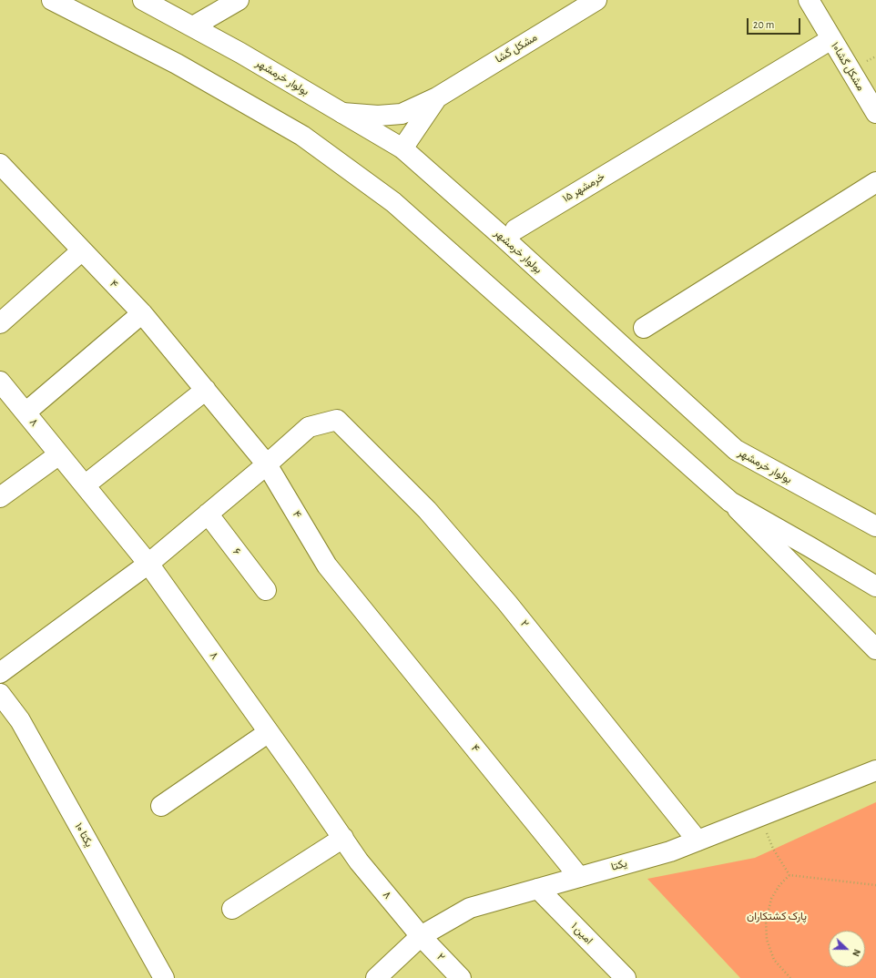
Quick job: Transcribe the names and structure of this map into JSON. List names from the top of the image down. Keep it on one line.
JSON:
{"streets":{"street":["مشکل گشا","مشکل گشا۱۰","بولوار خرمشهر","۱۵ خرمشهر","۴","۸","۶","۲","۱۰ یکتا","یکتا","امین ۱"]},"crossings":[["مشکل گشا","بولوار خرمشهر"],["مشکل گشا۱۰","۱۵ خرمشهر"],["۴","۲"],["۴","یکتا"],["۸","۲"],["۸","یکتا"],["۲","یکتا"],["یکتا","امین ۱"]],"parks":["پارک کشتکاران"],"scale_bar":"20 m","north":"right"}
